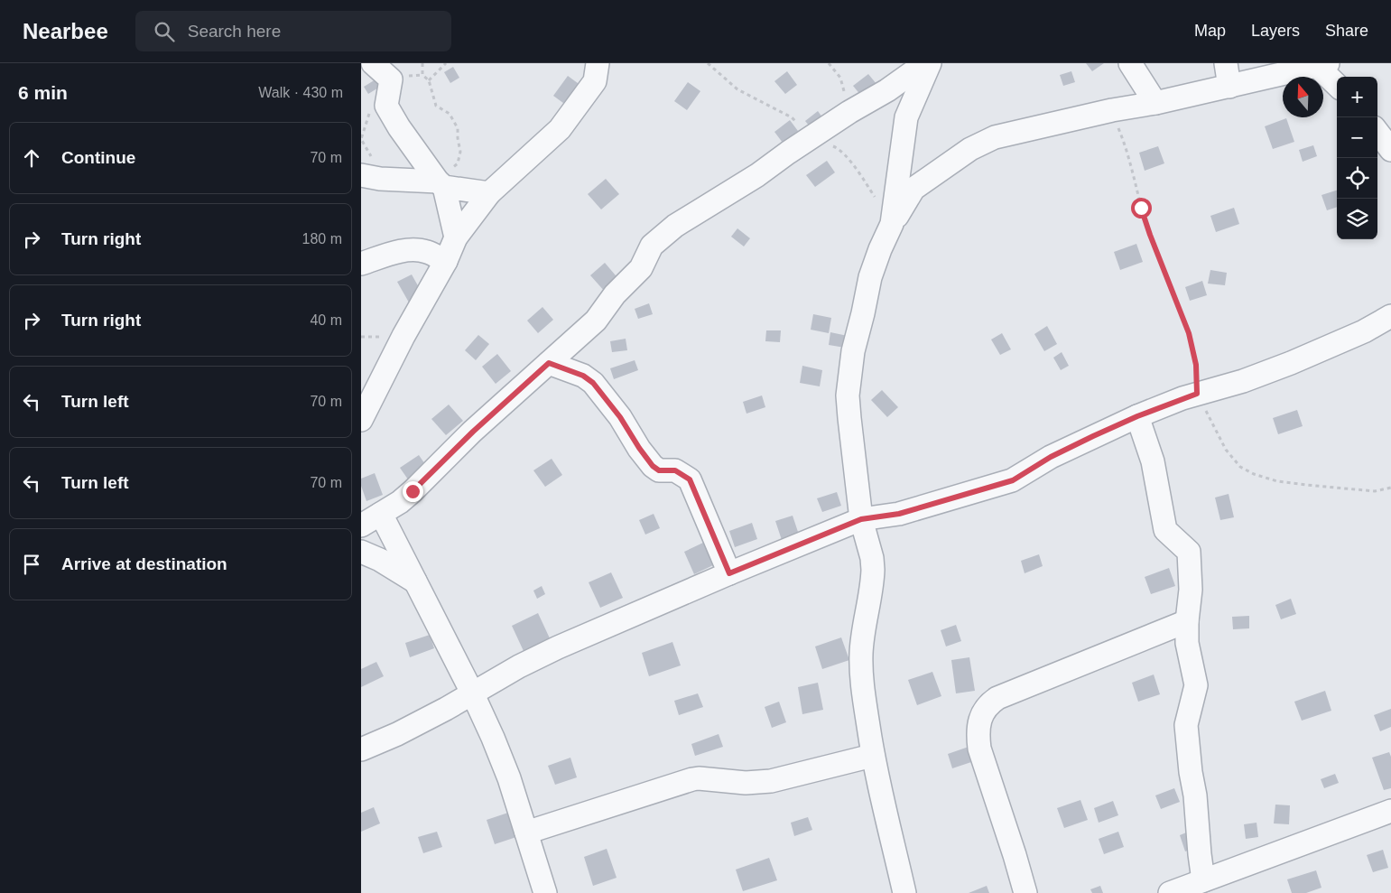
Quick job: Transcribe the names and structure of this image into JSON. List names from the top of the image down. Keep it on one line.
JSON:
{"north":"top","page":{"header":"Nearbee","search":"Search here","nav":["Map","Layers","Share"],"heading":["6 min","Walk · 430 m"],"map_buttons":["+","−"],"list":[["Continue","70 m"],["Turn right","180 m"],["Turn right","40 m"],["Turn left","70 m"],["Turn left","70 m"],"Arrive at destination"]}}
